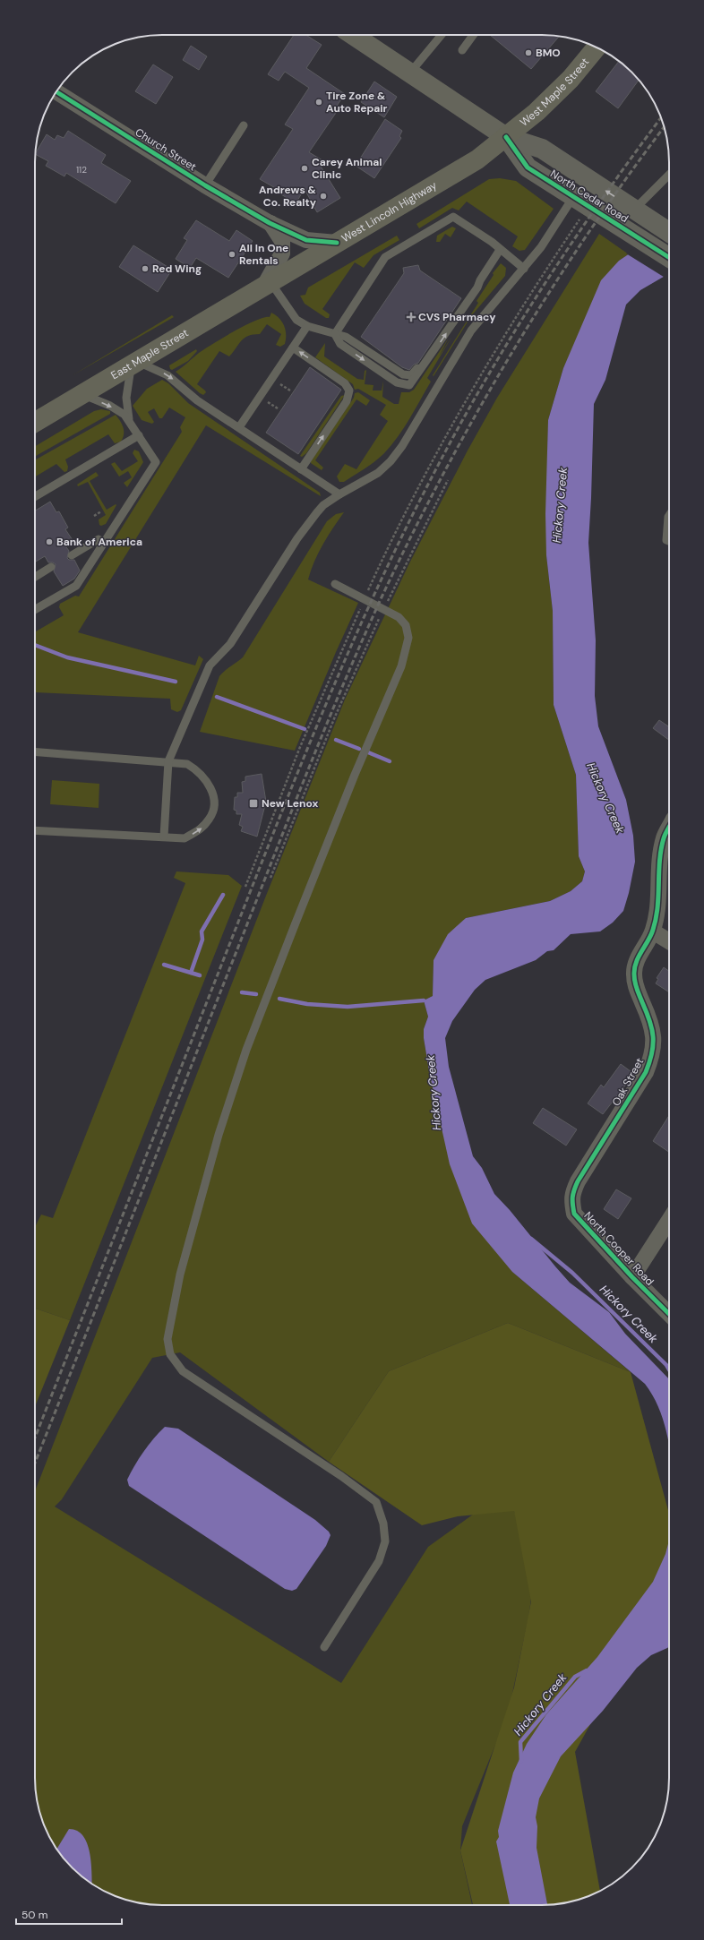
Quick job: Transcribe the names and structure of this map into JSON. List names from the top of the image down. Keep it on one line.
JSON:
{"streets":{"main road":["West Maple Street","North Cedar Road","West Lincoln Highway","East Maple Street"],"street":["Church Street","Oak Street","North Cooper Road"]},"crossings":[["West Maple Street","North Cedar Road"],["West Maple Street","West Lincoln Highway"],["Church Street","West Lincoln Highway"],["North Cedar Road","West Lincoln Highway"],["West Lincoln Highway","East Maple Street"],["Oak Street","North Cooper Road"]],"water":["Hickory Creek"],"places":{"other":["BMO","Tire Zone & Auto Repair","Carey Animal Clinic","Andrews & Co. Realty","All In One Rentals","Red Wing","Bank of America"],"health":["CVS Pharmacy"],"transit":["New Lenox"]},"house_numbers":["112"],"scale_bar":"50 m"}
